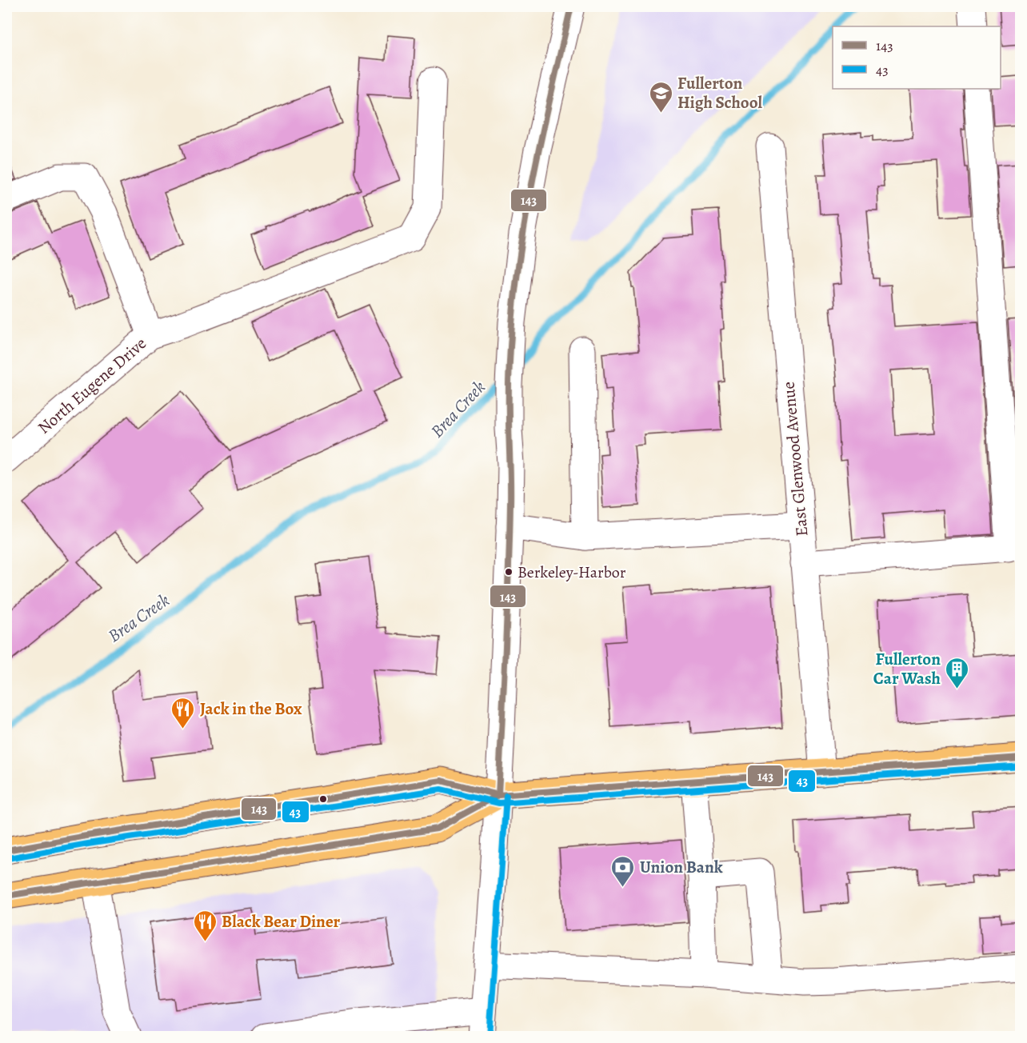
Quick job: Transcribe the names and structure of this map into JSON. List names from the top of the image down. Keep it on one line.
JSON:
{"streets":{"street":["North Eugene Drive","East Glenwood Avenue"]},"water":["Brea Creek"],"places":{"school or university":["Fullerton High School"],"other":["Berkeley-Harbor"],"building":["Fullerton Car Wash"],"restaurant":["Jack in the Box","Black Bear Diner"],"bank":["Union Bank"]},"lines":["transit line 143","transit line 43"],"legend":["143","43"]}
